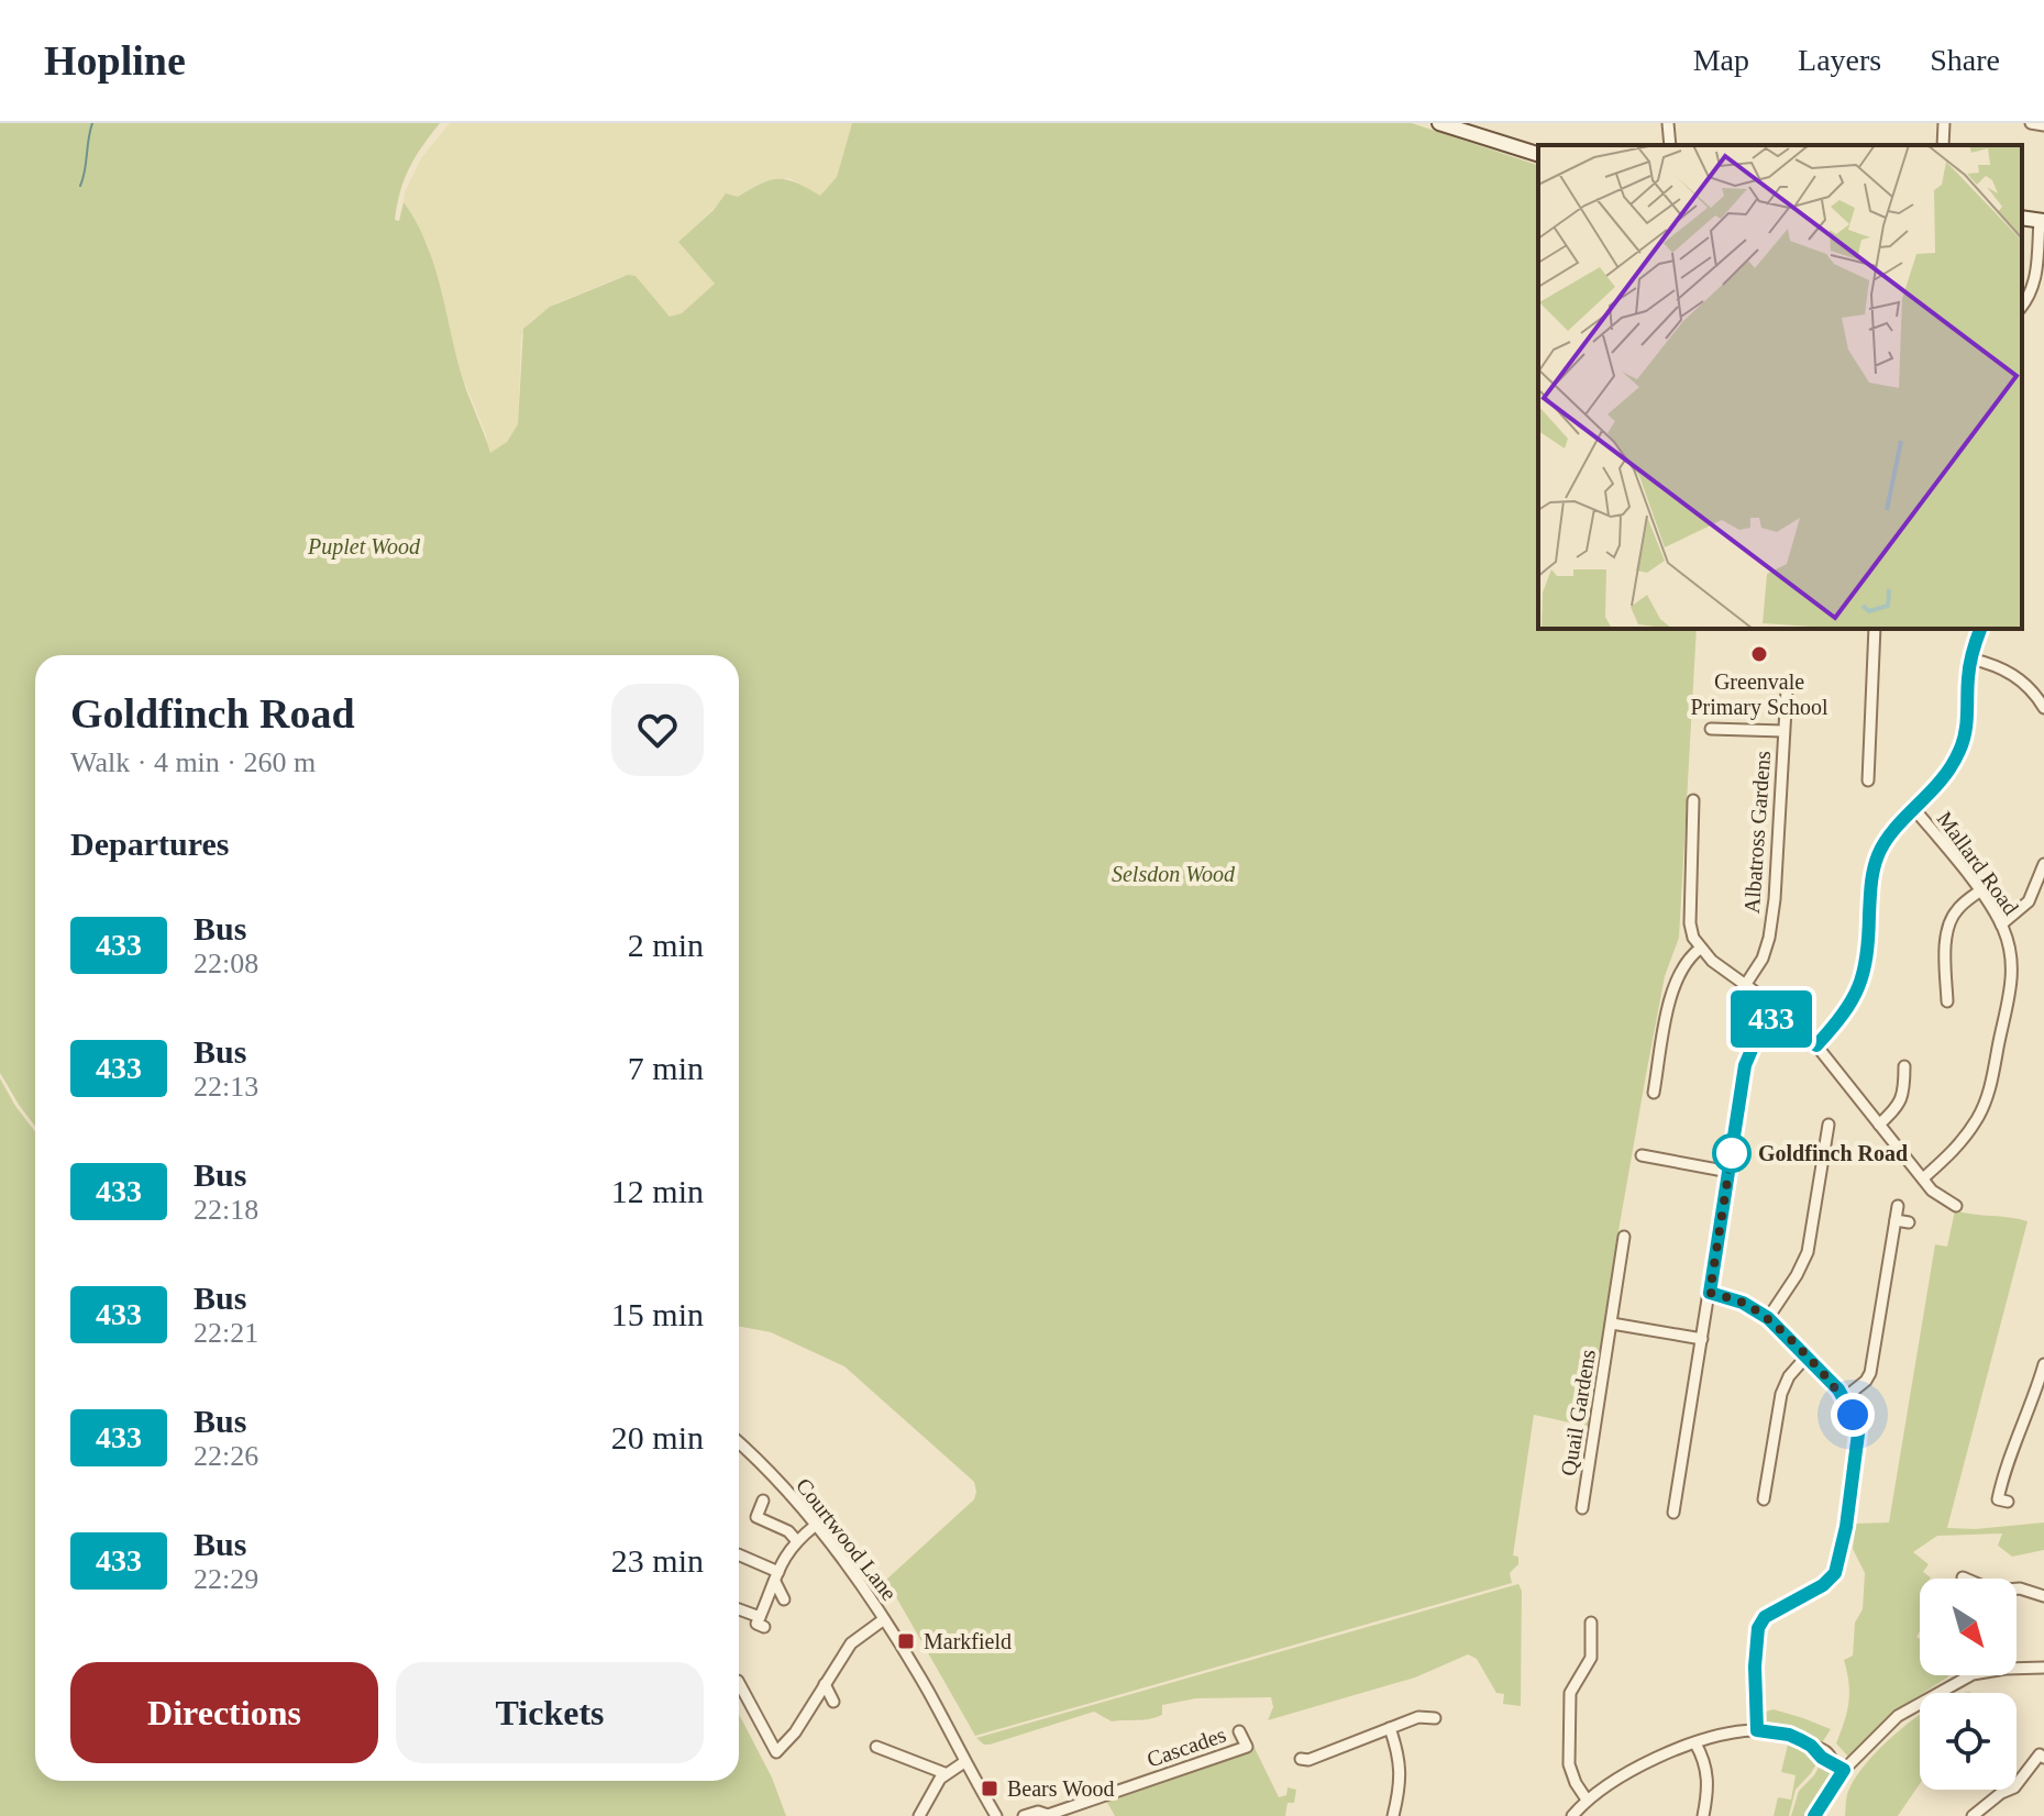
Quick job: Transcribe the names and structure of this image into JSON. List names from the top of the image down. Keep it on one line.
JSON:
{"streets":{"street":["Albatross Gardens","Mallard Road","Quail Gardens","Courtwood Lane","Cascades"]},"parks":["Puplet Wood","Selsdon Wood"],"places":{"other":["Greenvale Primary School","Goldfinch Road"],"transit":["Markfield","Bears Wood"]},"lines":["bus line 433"],"north":"bottom right","page":{"header":"Hopline","nav":["Map","Layers","Share"],"on_map":"433","heading":[["Goldfinch Road","Walk · 4 min · 260 m"],"Departures"],"list":[{"mark":"433","name":"Bus","note":"22:08","value":"2 min"},{"mark":"433","name":"Bus","note":"22:13","value":"7 min"},{"mark":"433","name":"Bus","note":"22:18","value":"12 min"},{"mark":"433","name":"Bus","note":"22:21","value":"15 min"},{"mark":"433","name":"Bus","note":"22:26","value":"20 min"},{"mark":"433","name":"Bus","note":"22:29","value":"23 min"}],"buttons":["Directions","Tickets"]}}
